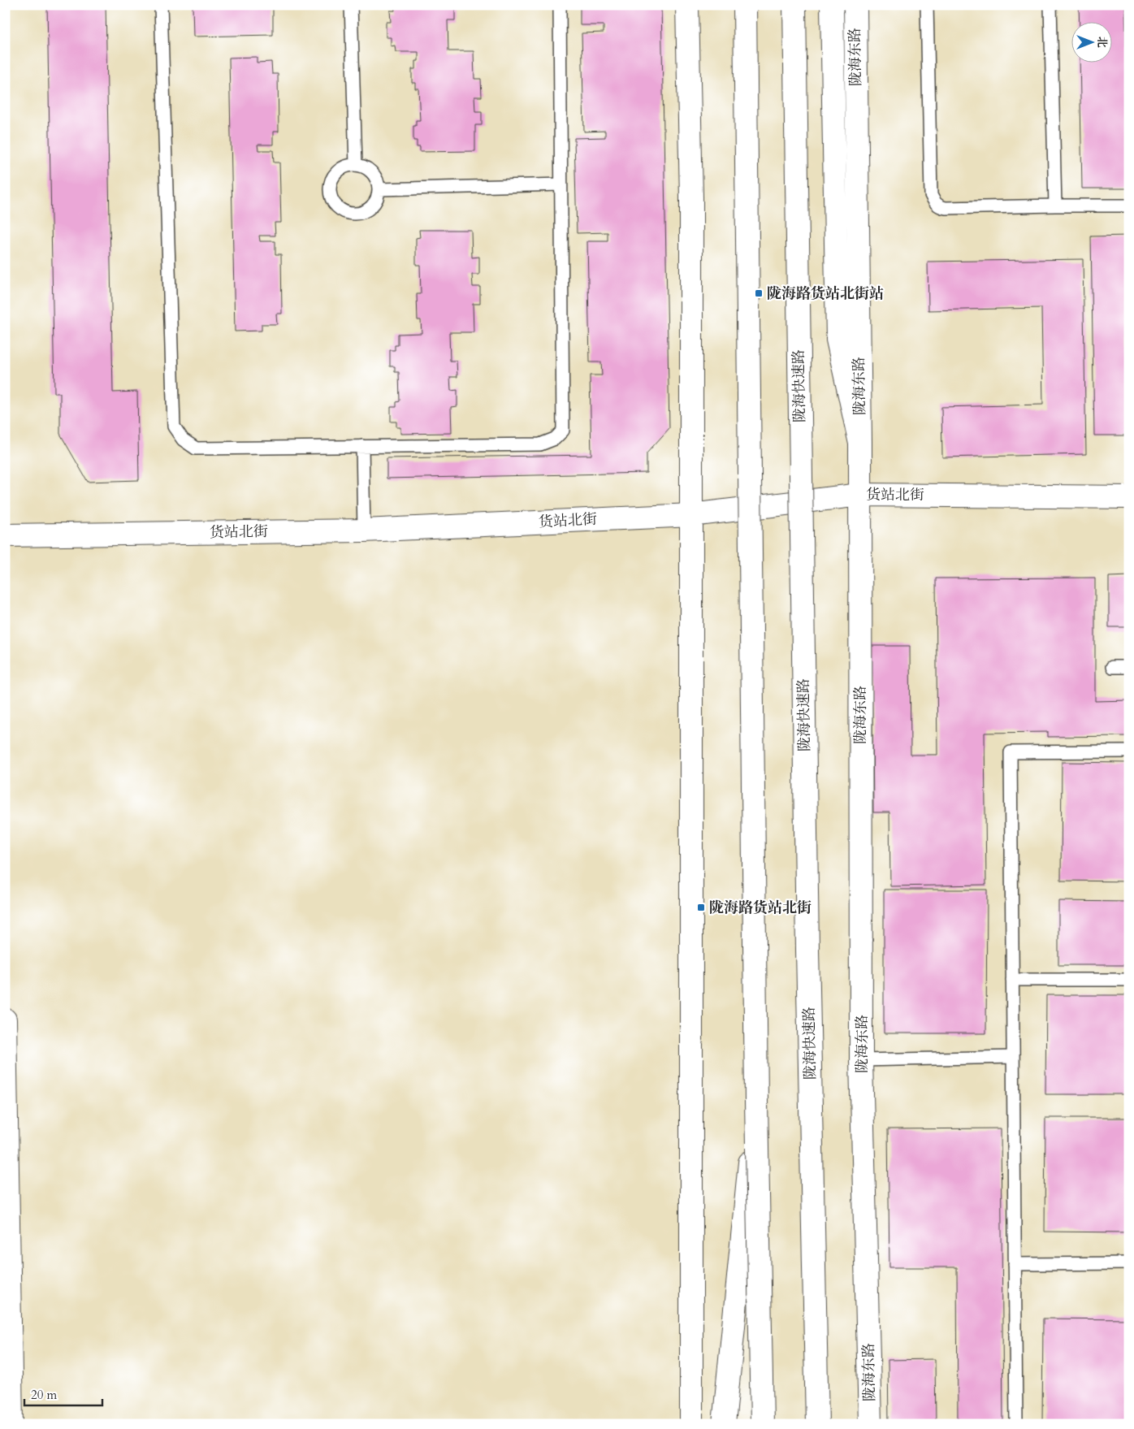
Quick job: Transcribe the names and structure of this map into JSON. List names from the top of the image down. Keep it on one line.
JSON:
{"streets":{"main road":["陇海东路","陇海快速路","货站北街"]},"crossings":[["陇海东路","货站北街"]],"places":{"transit":["陇海路货站北街站","陇海路货站北街"]},"scale_bar":"20 m","north":"right"}
